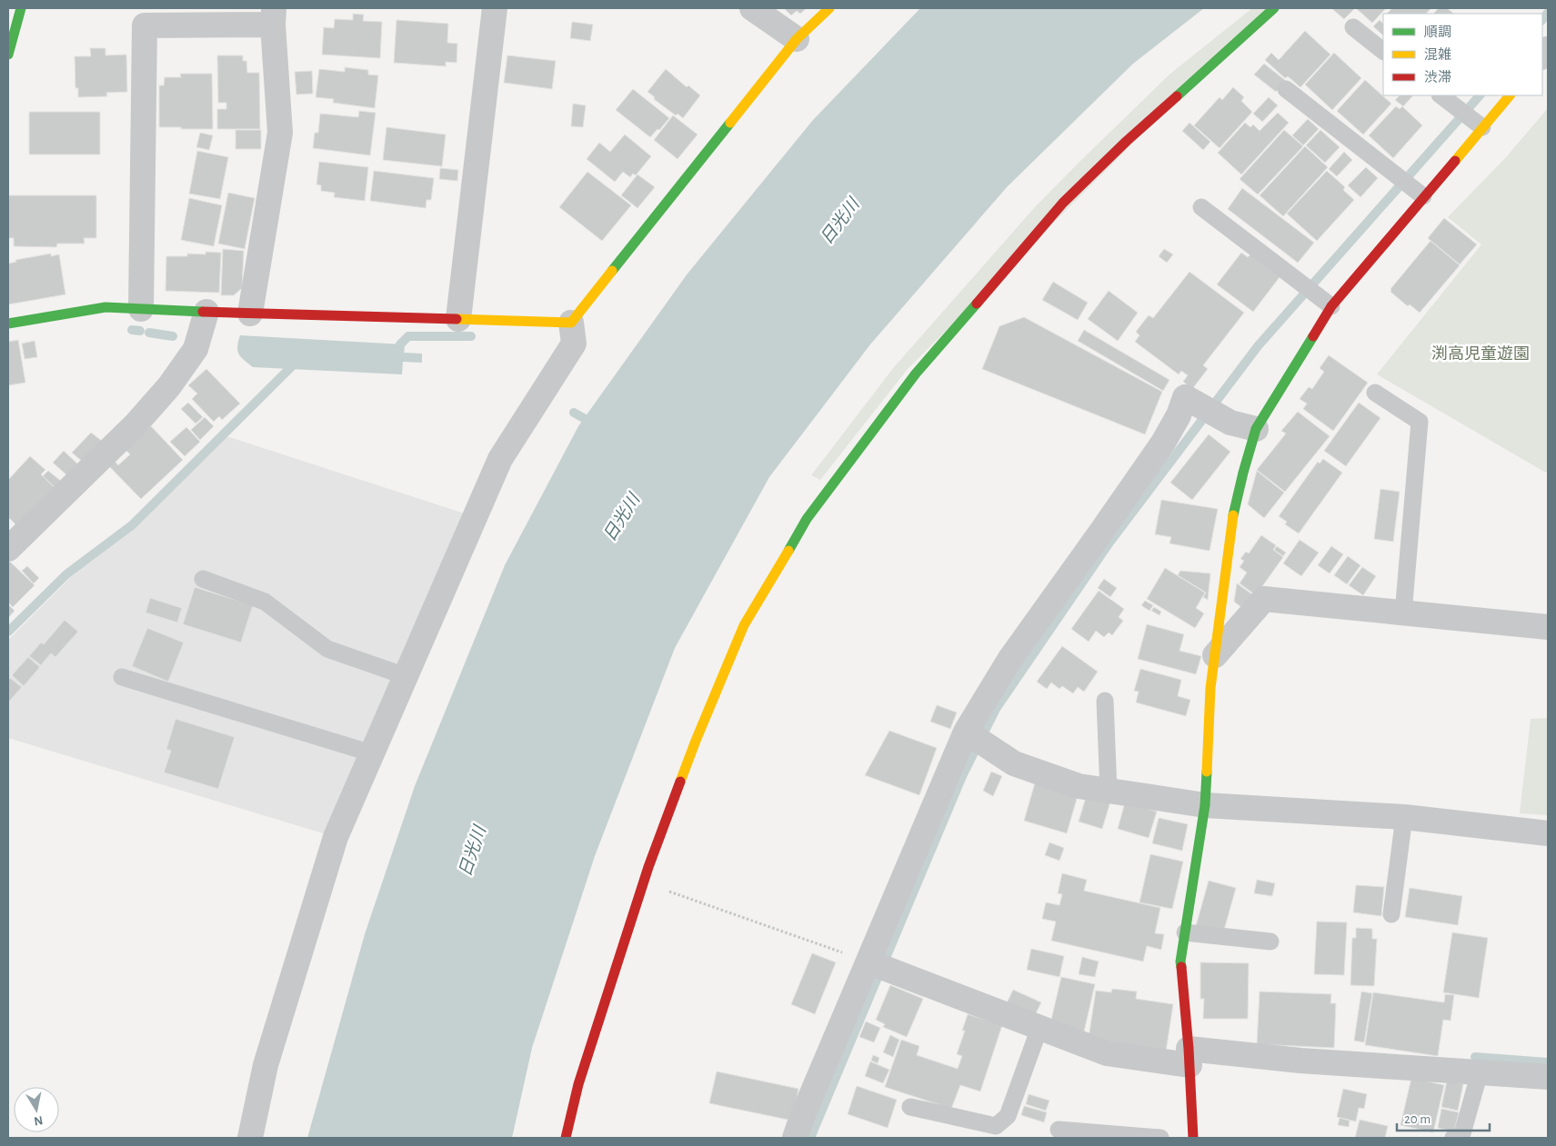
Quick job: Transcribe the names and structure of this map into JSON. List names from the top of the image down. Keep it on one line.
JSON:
{"water":["日光川"],"parks":["渕高児童遊園"],"legend":["順調","混雑","渋滞"],"scale_bar":"20 m","north":"bottom"}
